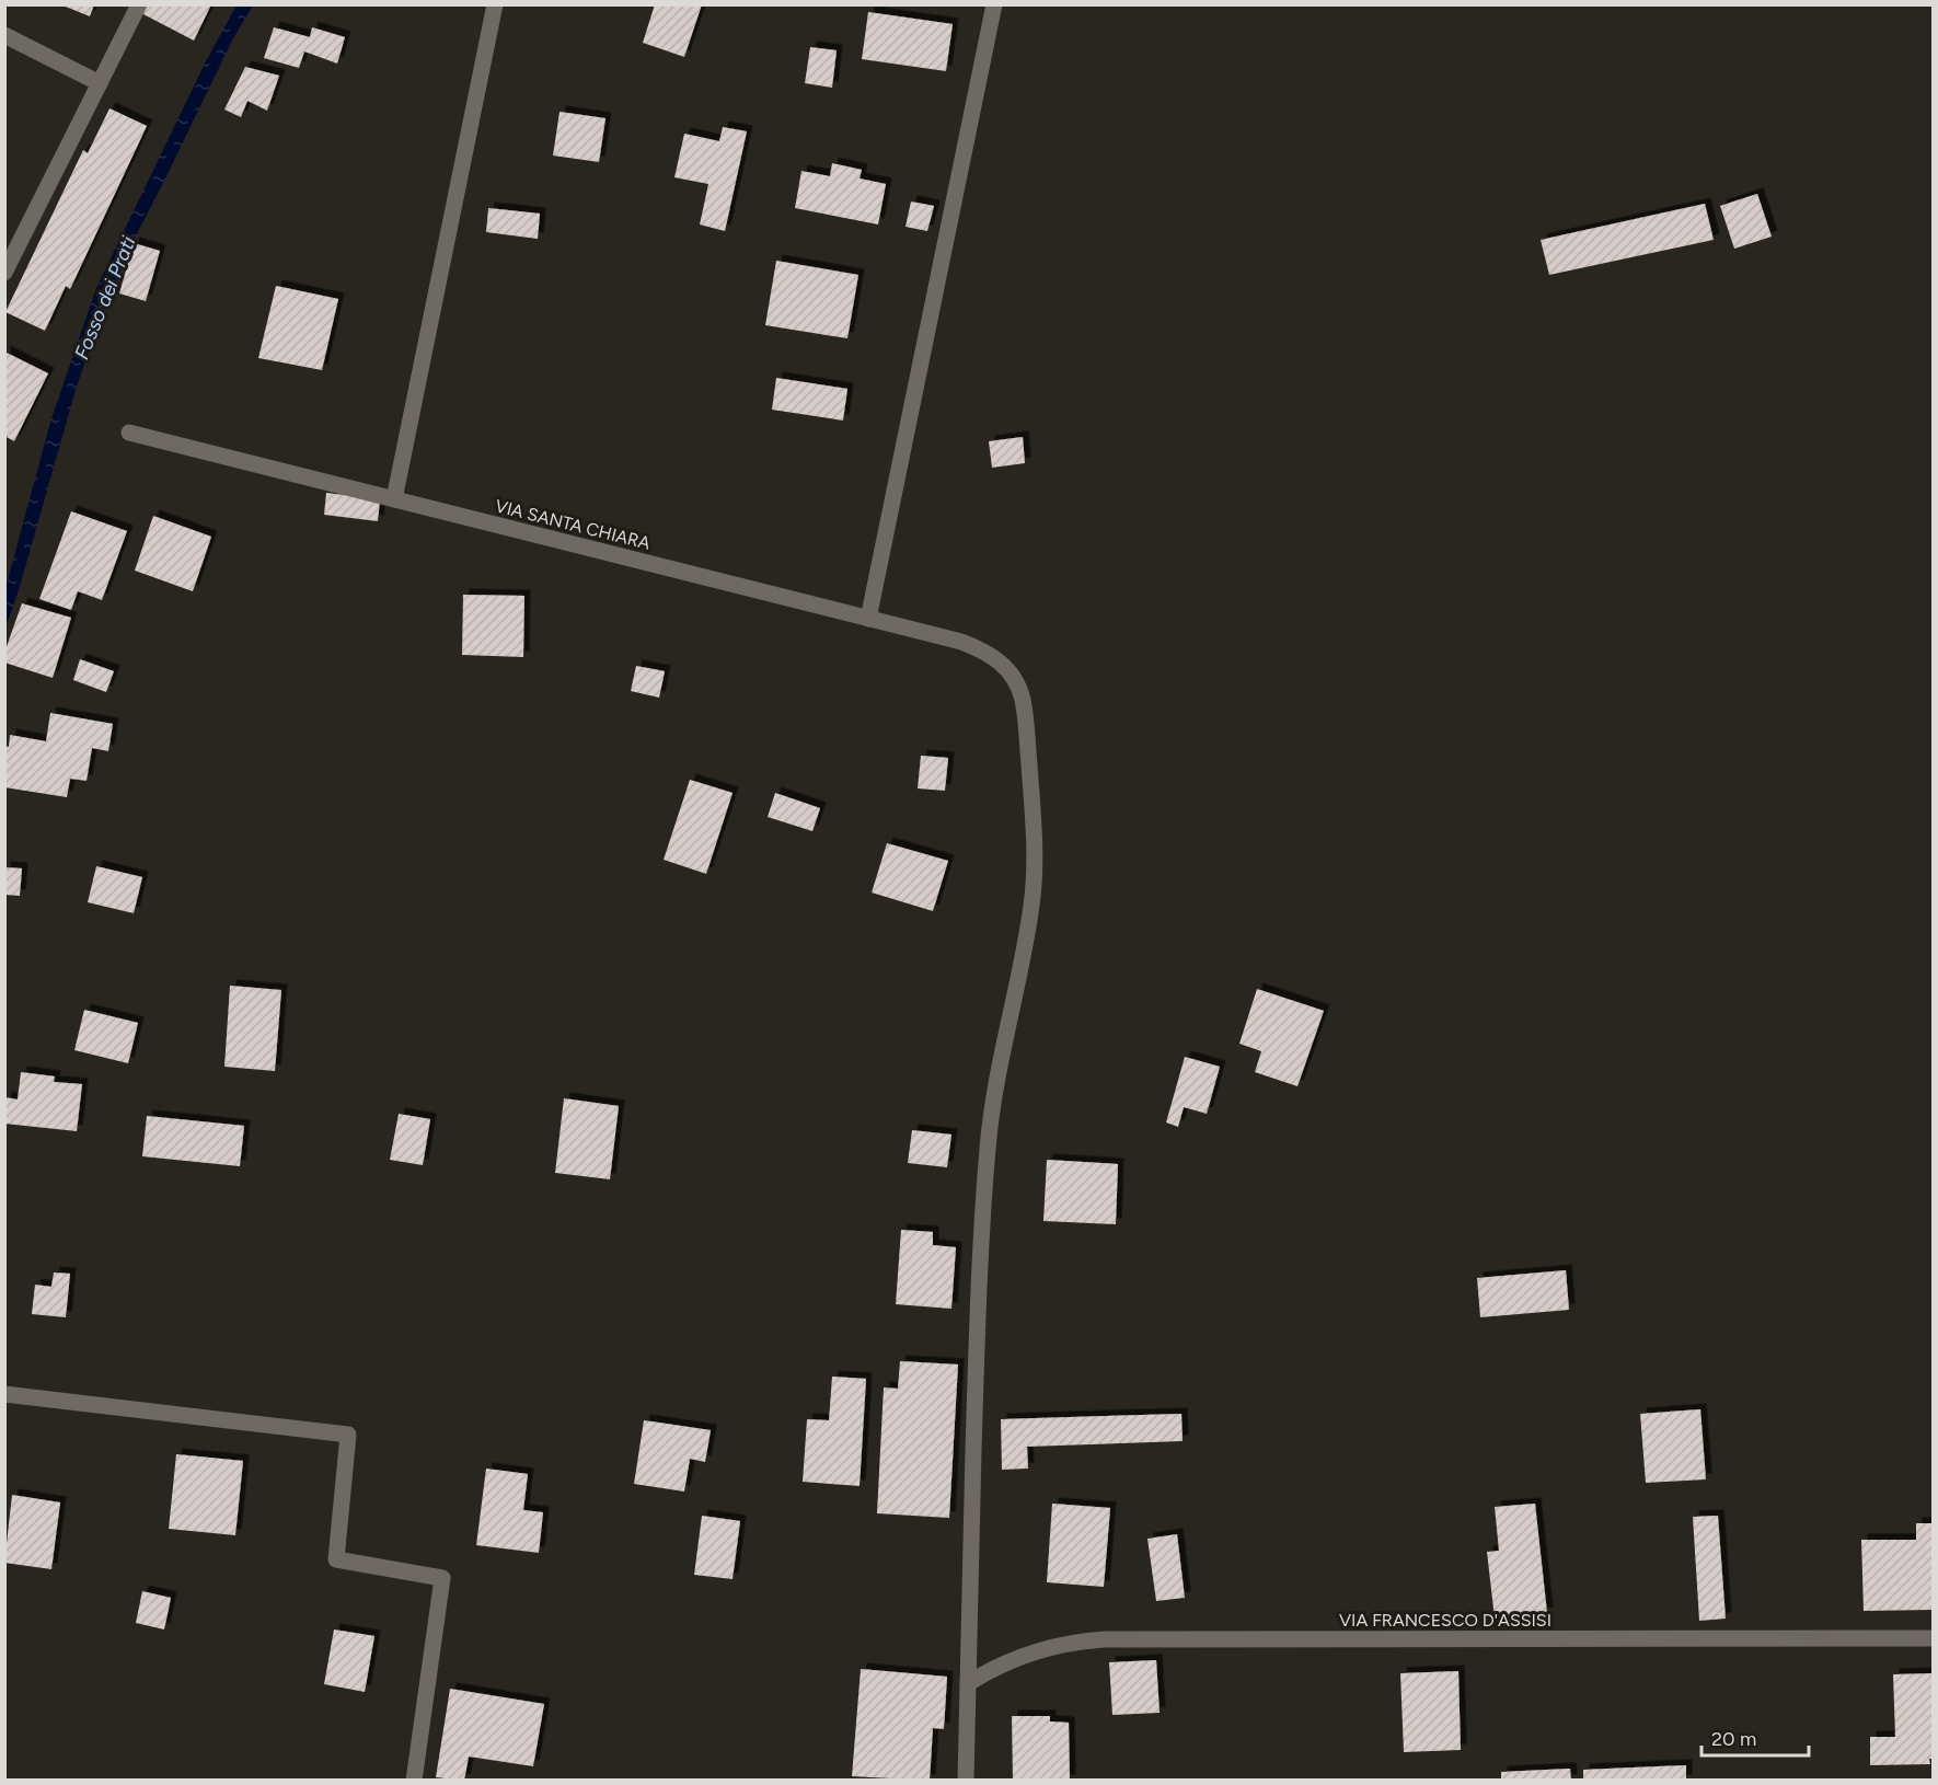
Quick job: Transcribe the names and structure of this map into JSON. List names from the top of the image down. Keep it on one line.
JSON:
{"streets":{"street":["VIA SANTA CHIARA","VIA FRANCESCO D'ASSISI"]},"crossings":[["VIA SANTA CHIARA","VIA FRANCESCO D'ASSISI"]],"water":["Fosso dei Prati"],"scale_bar":"20 m"}
